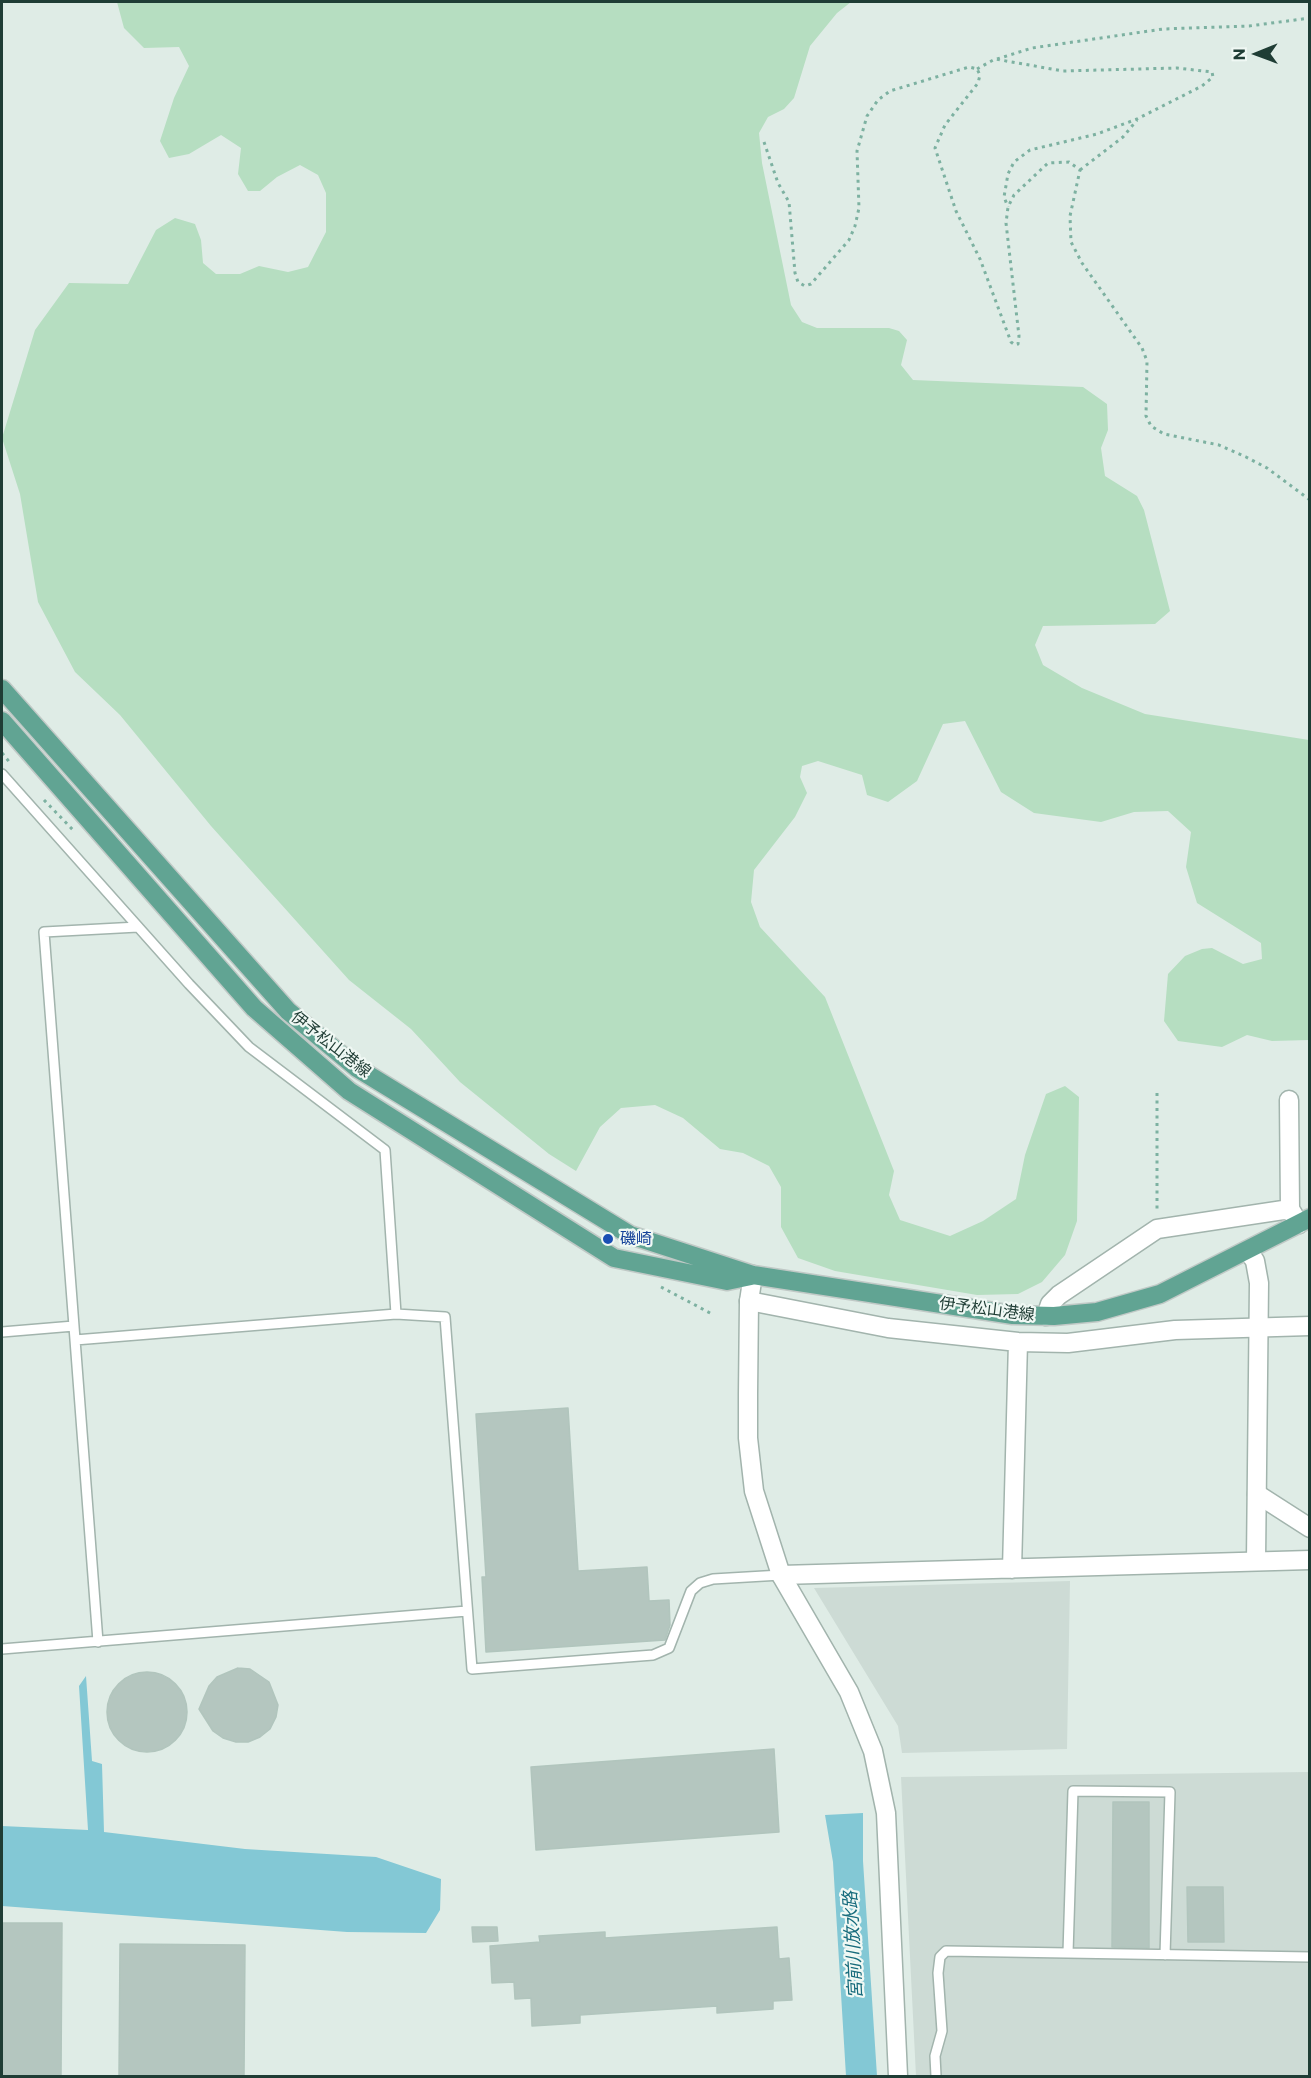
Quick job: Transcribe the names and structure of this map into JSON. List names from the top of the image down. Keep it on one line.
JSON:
{"streets":{"main road":["伊予松山港線"]},"water":["宮前川放水路"],"places":["磯崎"],"north":"left"}
